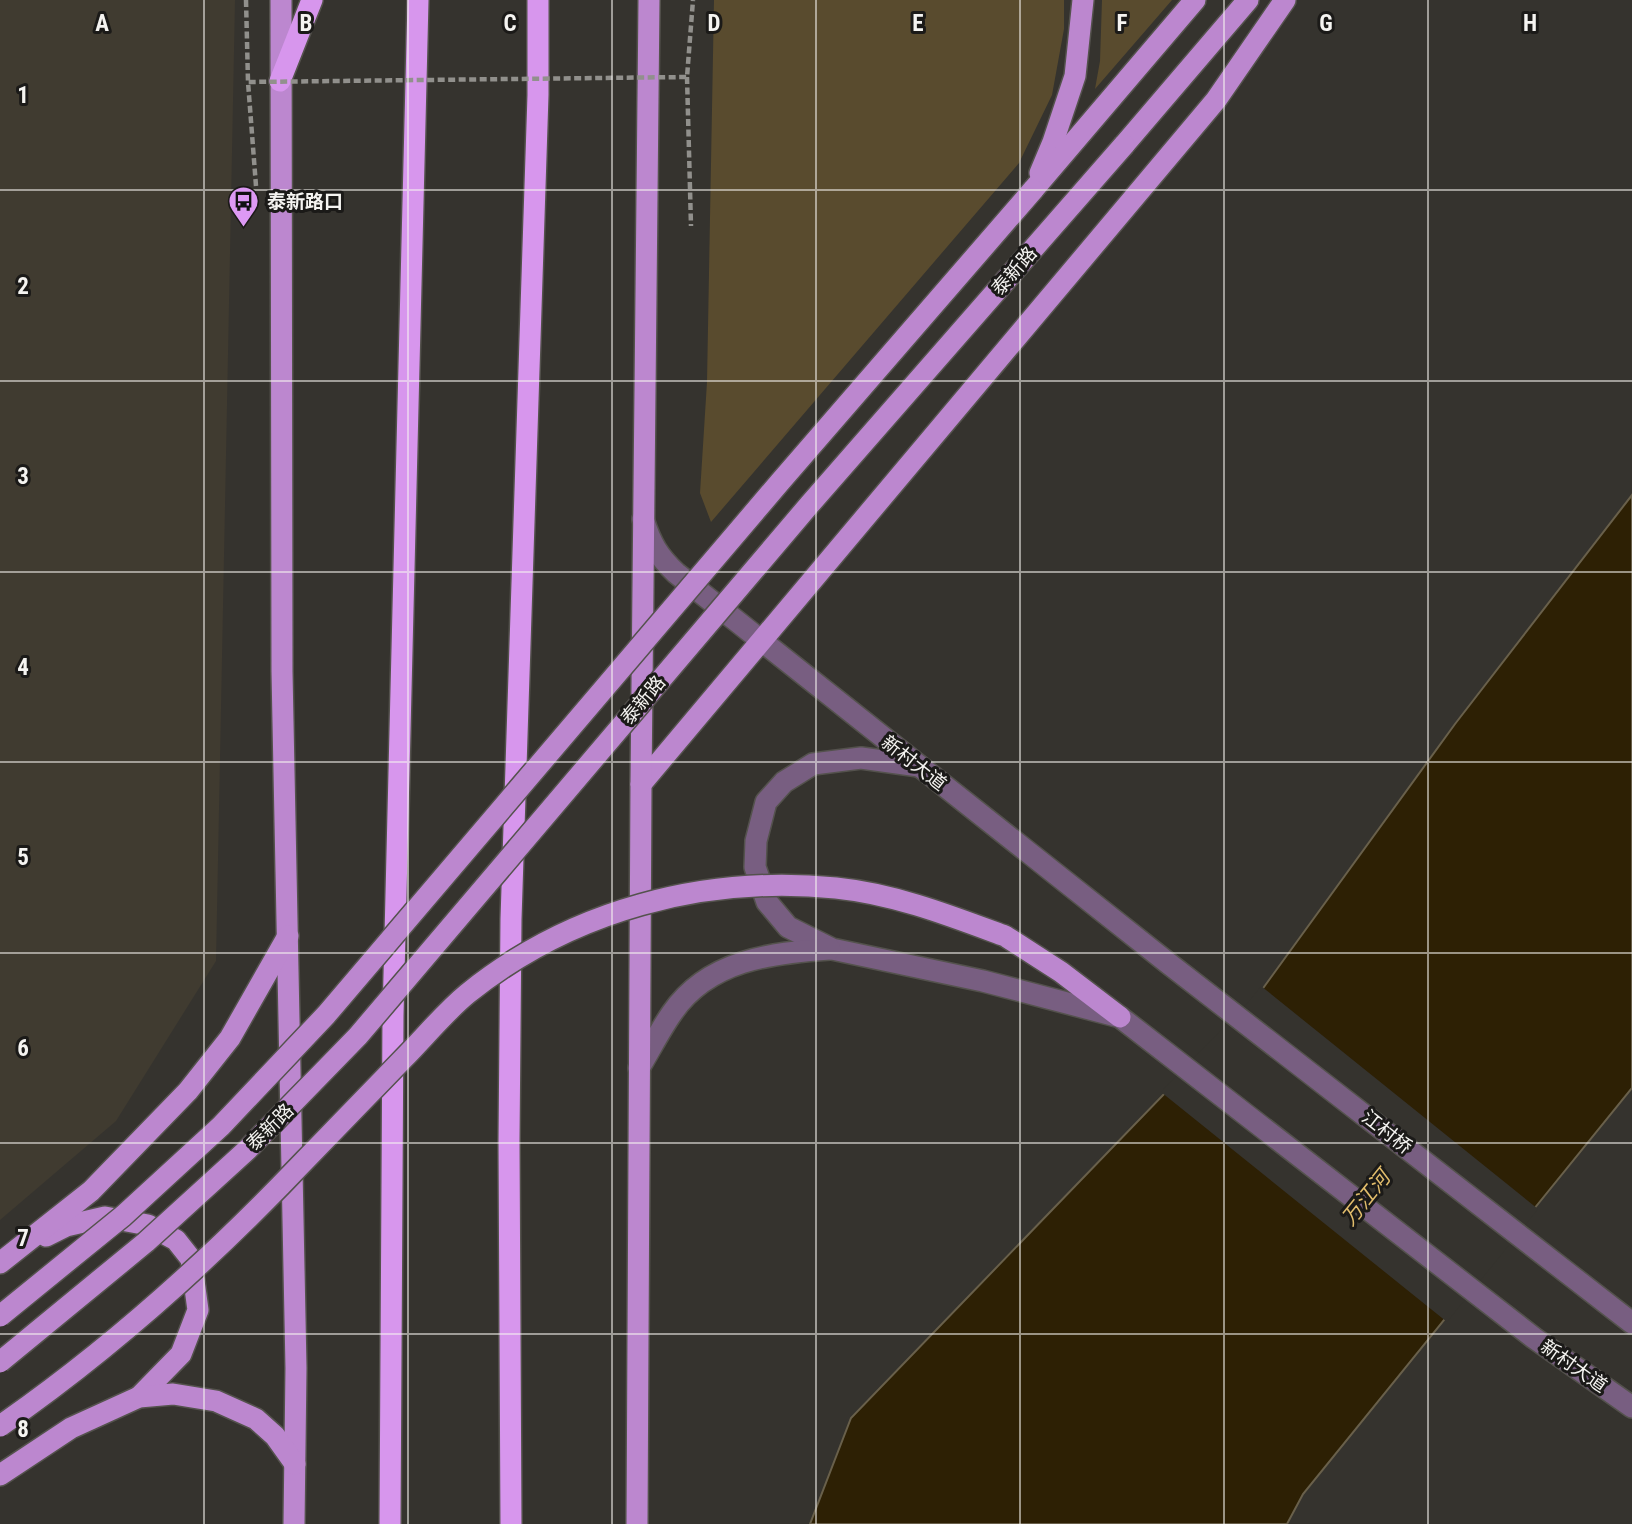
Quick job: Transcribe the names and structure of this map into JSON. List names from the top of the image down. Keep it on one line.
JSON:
{"streets":{"main road":["泰新路"],"street":["新村大道","江村桥"]},"crossings":[["新村大道","江村桥"]],"water":["万江河"],"places":{"bus stop":["泰新路口"]},"grid":{"columns":["A","B","C","D","E","F","G","H"],"rows":["1","2","3","4","5","6","7","8"]}}
